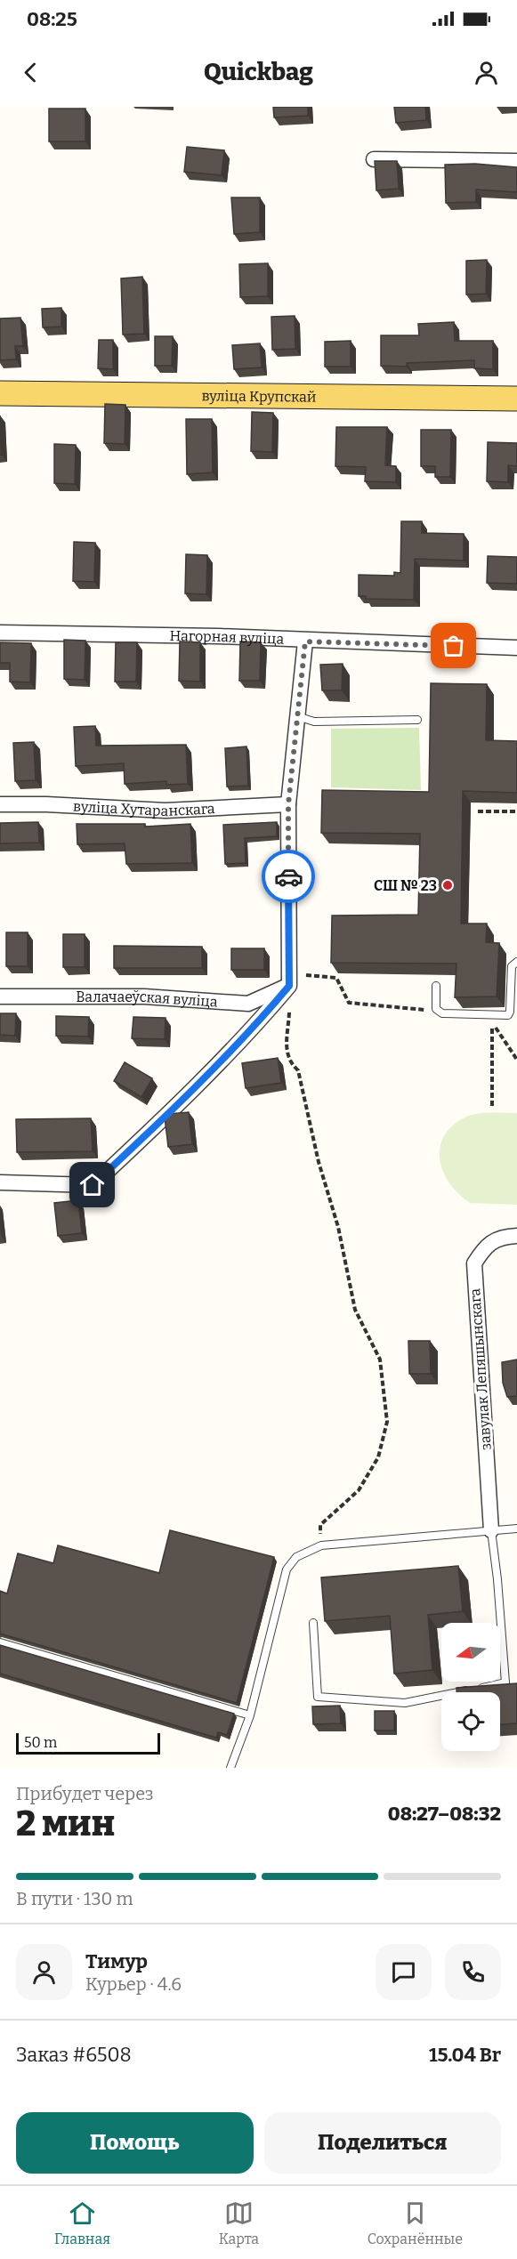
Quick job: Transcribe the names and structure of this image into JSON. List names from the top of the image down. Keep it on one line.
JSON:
{"streets":{"main road":["вуліца Крупскай"],"street":["Нагорная вуліца","вуліца Хутаранскага","Валачаеўская вуліца","завулак Лепяшынскага"]},"places":["СШ № 23"],"scale_bar":"50 m","north":"left","page":{"status":"08:25","header":"Quickbag","scale":"50 m","heading":["2 мин","Прибудет через","08:27–08:32"],"panel":["Тимур","Курьер · 4.6","Заказ #6508","15.04 Br"],"bar":"В пути · 130 m","buttons":["Помощь","Поделиться"],"tabs":["Главная","Карта","Сохранённые"]}}
